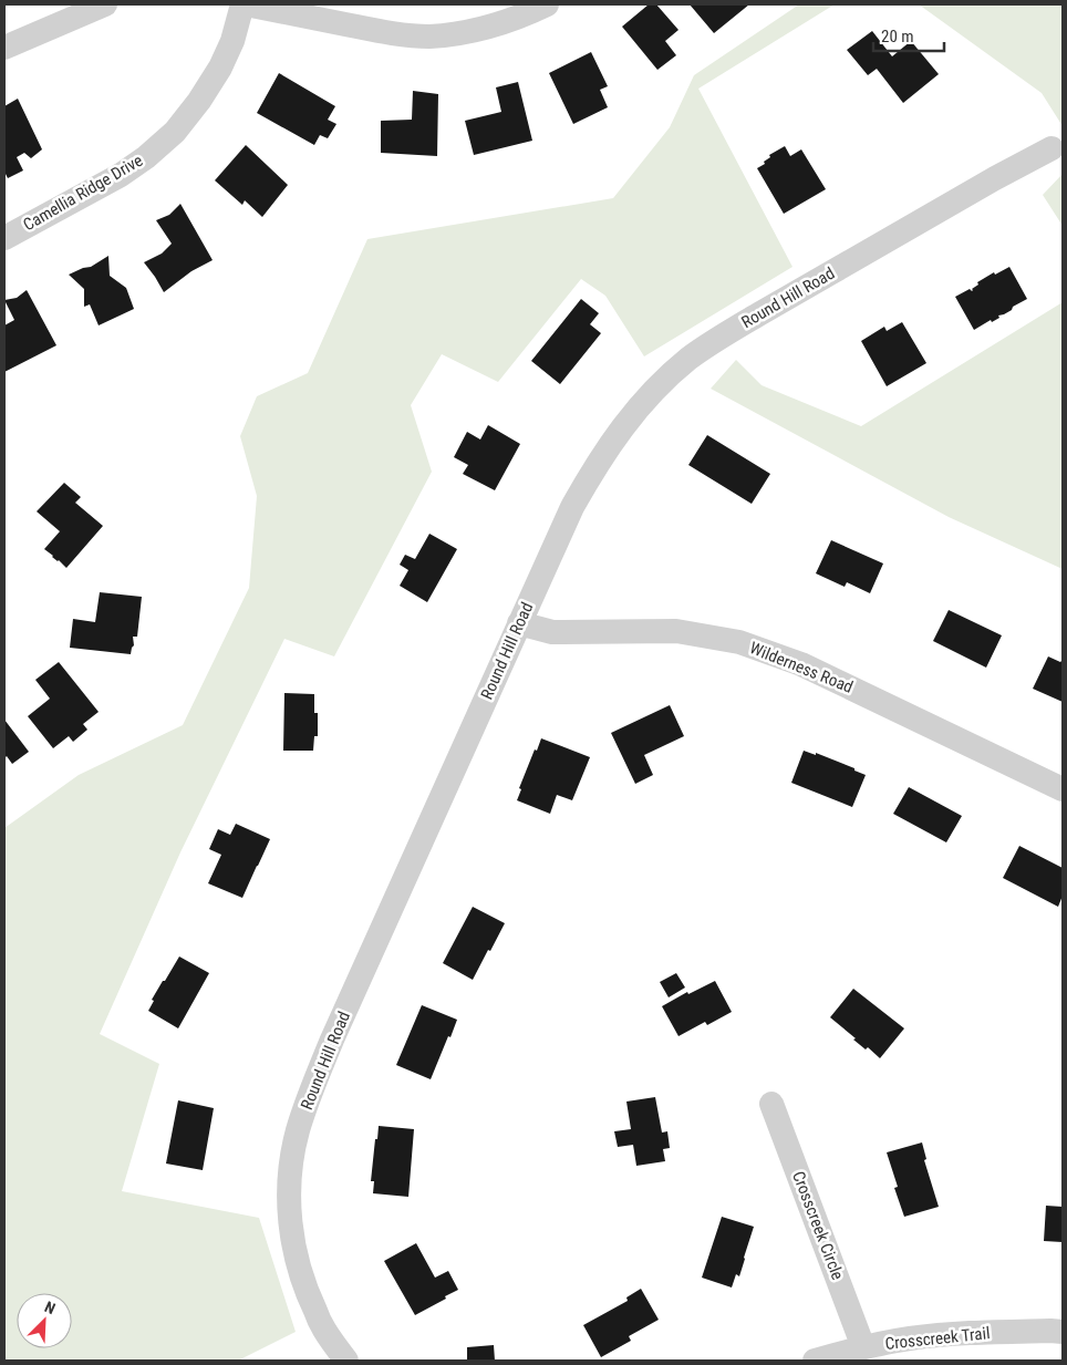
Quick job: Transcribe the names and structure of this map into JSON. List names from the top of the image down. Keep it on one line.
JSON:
{"streets":{"street":["Camellia Ridge Drive","Round Hill Road","Wilderness Road","Crosscreek Circle","Crosscreek Trail"]},"crossings":[["Round Hill Road","Wilderness Road"],["Crosscreek Circle","Crosscreek Trail"]],"scale_bar":"20 m","north":"top right"}
